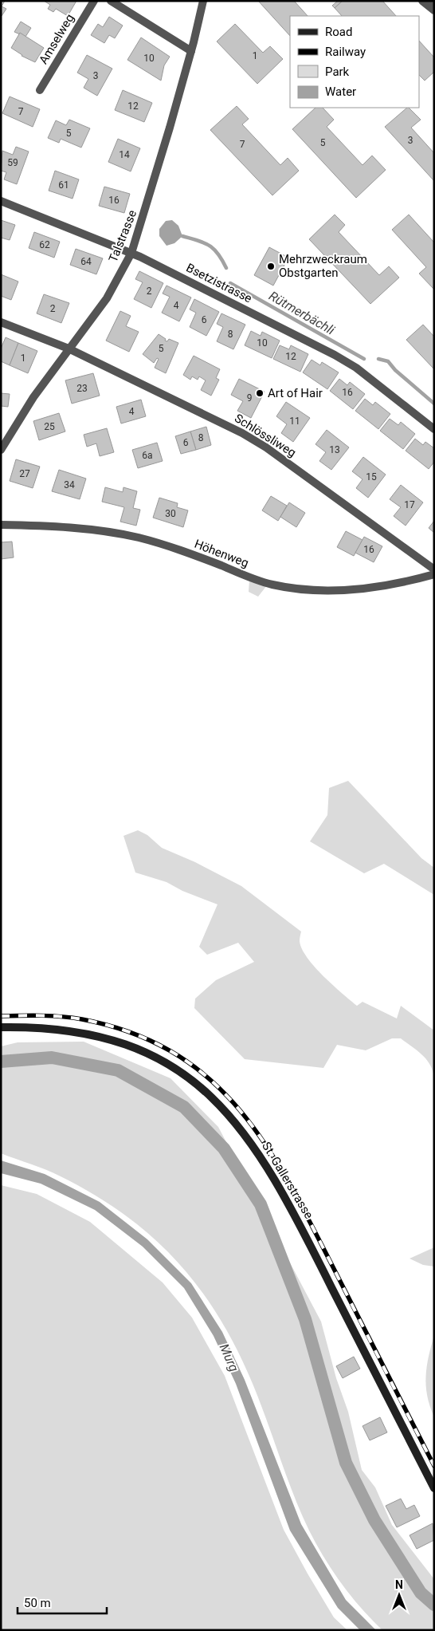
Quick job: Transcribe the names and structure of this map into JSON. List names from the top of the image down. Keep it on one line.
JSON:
{"streets":{"main road":["St. Gallerstrasse"],"street":["Amselweg","Talstrasse","Bsetzistrasse","Schlössliweg","Höhenweg"]},"crossings":[["Talstrasse","Bsetzistrasse"],["Talstrasse","Schlössliweg"]],"water":["Rütmerbächli","Murg"],"places":["Mehrzweckraum Obstgarten","Art of Hair"],"house_numbers":["1","10","3","12","7","5","3","5","7","14","59","61","16","62","64","2","4","2","6","8","10","5","12","1","23","16","9","4","11","25","8","6","13","6a","27","15","34","17","30","16"],"legend":["Road","Railway","Park","Water"],"scale_bar":"50 m","north":"top"}
